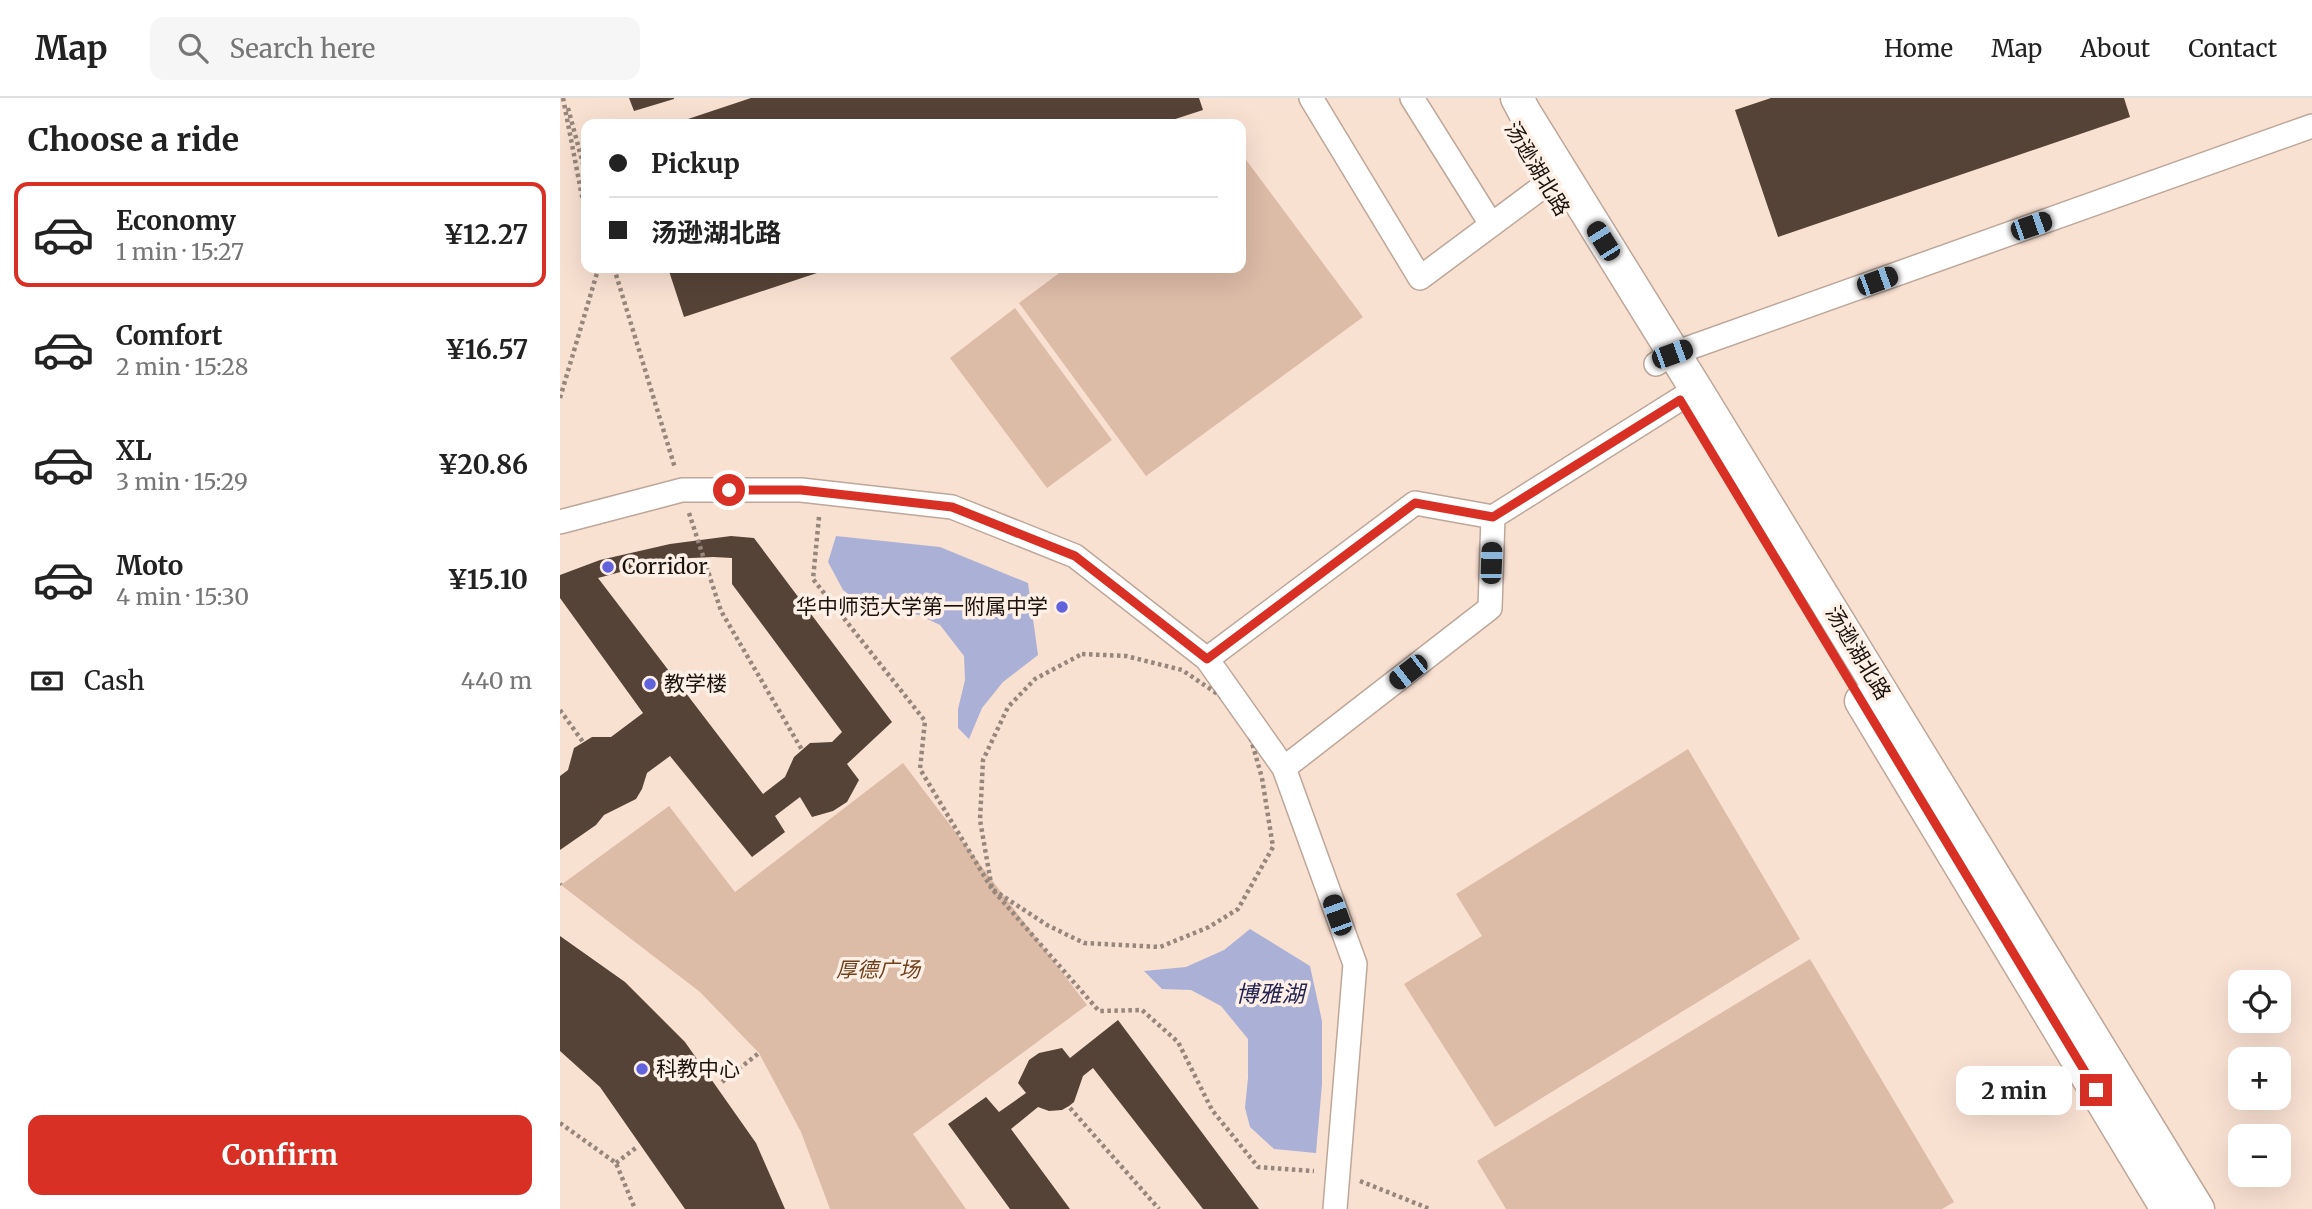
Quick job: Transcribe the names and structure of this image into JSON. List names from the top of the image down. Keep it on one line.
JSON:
{"streets":{"main road":["汤逊湖北路"]},"water":["博雅湖"],"parks":["厚德广场"],"places":["Corridor","华中师范大学第一附属中学","教学楼","科教中心"],"page":{"header":"Map","search":"Search here","nav":["Home","Map","About","Contact"],"heading":"Choose a ride","banner":["Pickup","汤逊湖北路"],"list":[{"name":"Economy","note":"1 min · 15:27","value":"¥12.27"},{"name":"Comfort","note":"2 min · 15:28","value":"¥16.57"},{"name":"XL","note":"3 min · 15:29","value":"¥20.86"},{"name":"Moto","note":"4 min · 15:30","value":"¥15.10"}],"pay":["Cash","440 m"],"map_buttons":["+","−"],"bubble":"2 min","buttons":"Confirm"}}
